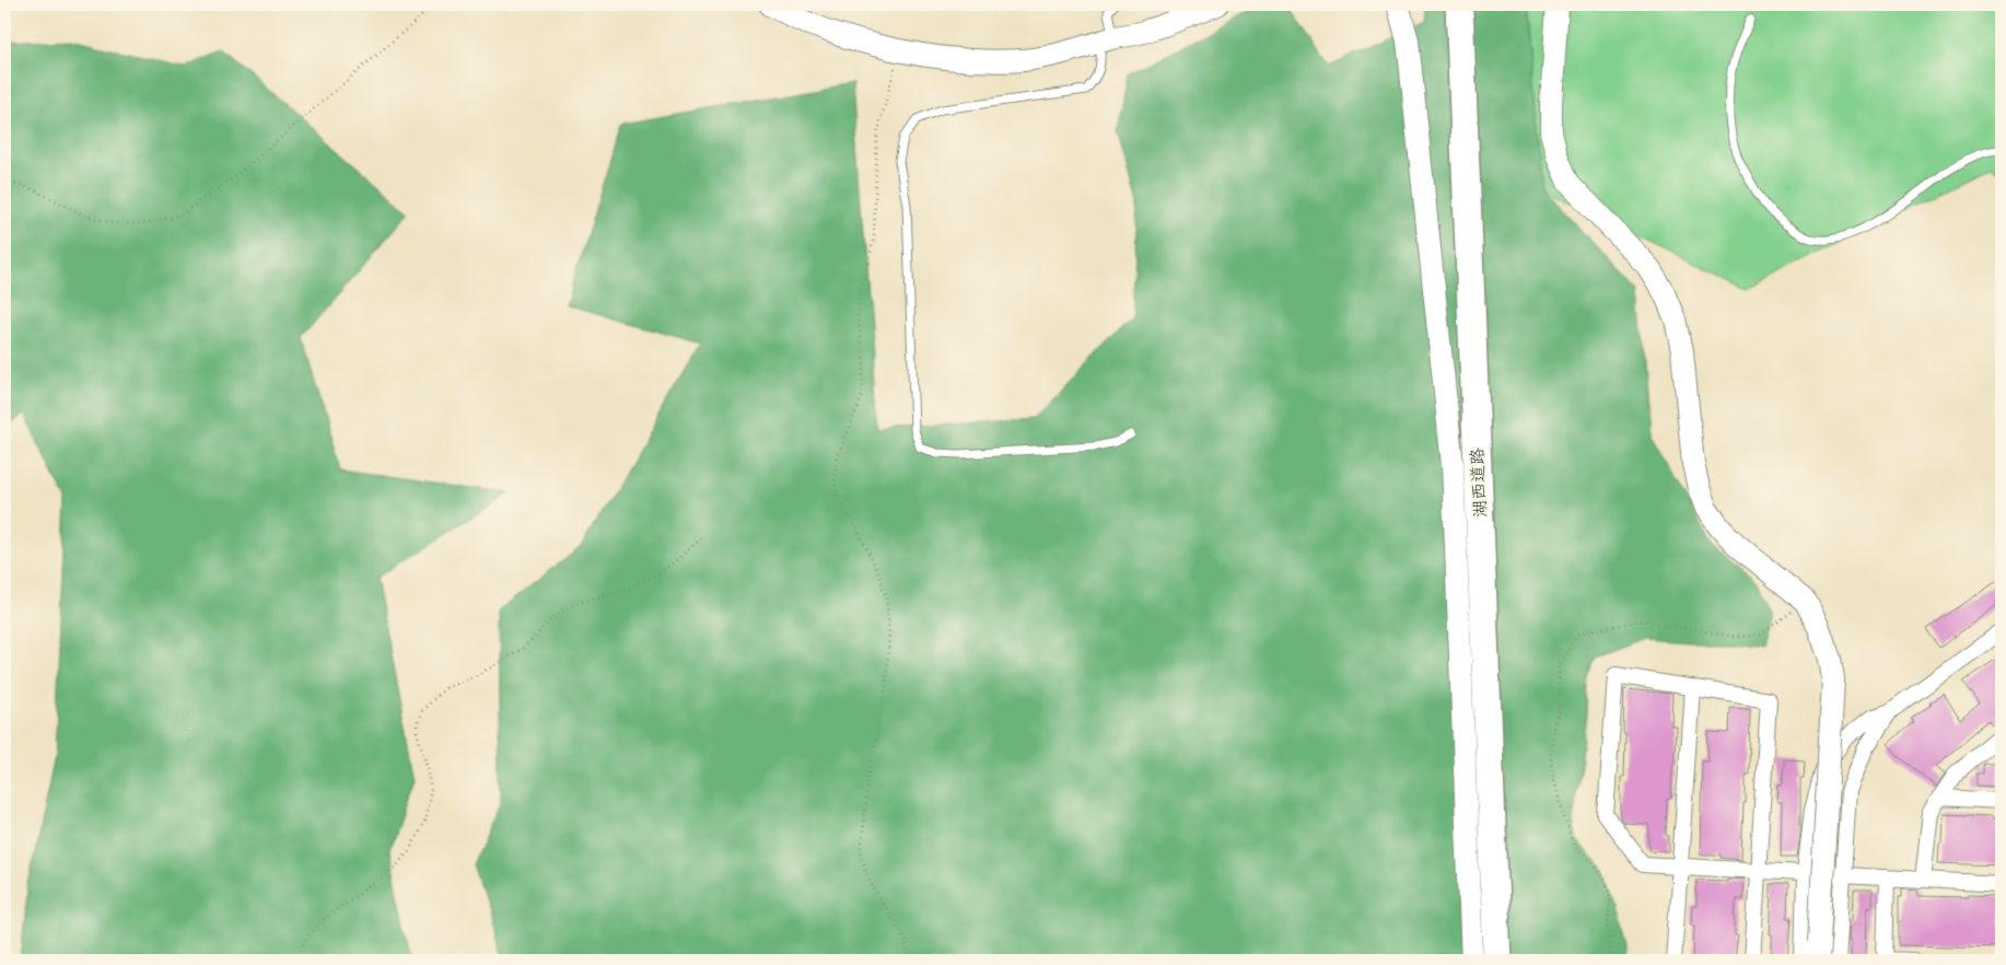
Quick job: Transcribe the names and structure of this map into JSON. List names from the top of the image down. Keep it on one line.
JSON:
{"streets":{"highway":["湖西道路"]}}
